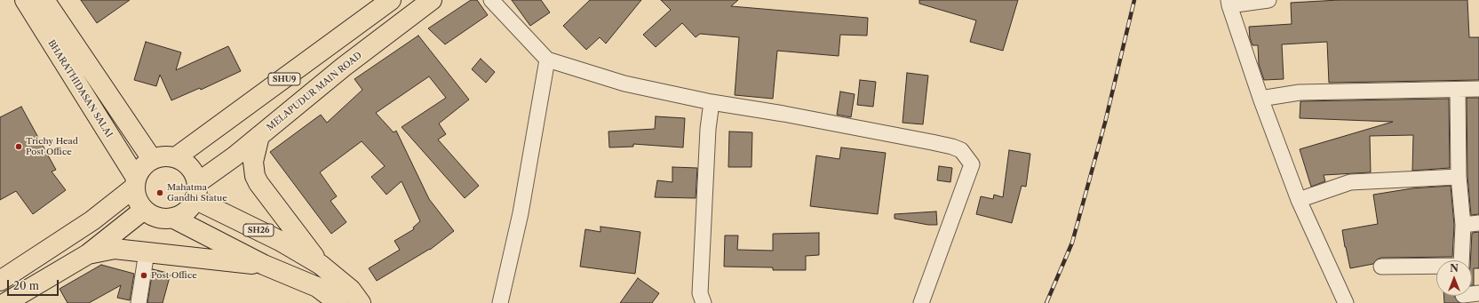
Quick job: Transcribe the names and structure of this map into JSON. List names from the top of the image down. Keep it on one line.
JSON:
{"streets":{"main road":["SHU9","BHARATHIDASAN SALAI","MELAPUDUR MAIN ROAD","SH26"]},"crossings":[["SHU9","BHARATHIDASAN SALAI"],["SHU9","MELAPUDUR MAIN ROAD"],["SHU9","SH26"],["BHARATHIDASAN SALAI","MELAPUDUR MAIN ROAD"],["BHARATHIDASAN SALAI","SH26"],["MELAPUDUR MAIN ROAD","SH26"]],"places":["Trichy Head Post Office","Mahatma Gandhi Statue","Post Office"],"scale_bar":"20 m","north":"top"}
